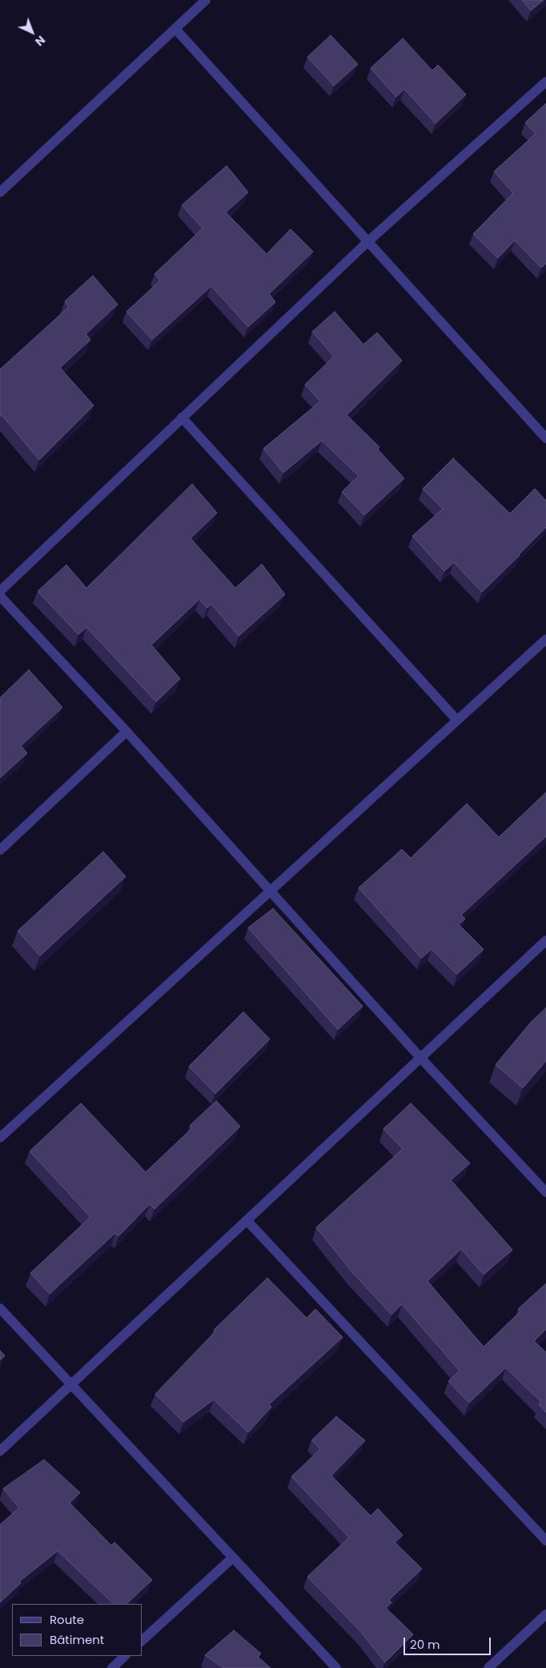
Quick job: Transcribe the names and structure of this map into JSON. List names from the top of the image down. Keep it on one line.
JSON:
{"legend":["Route","Bâtiment"],"scale_bar":"20 m","north":"bottom right"}
